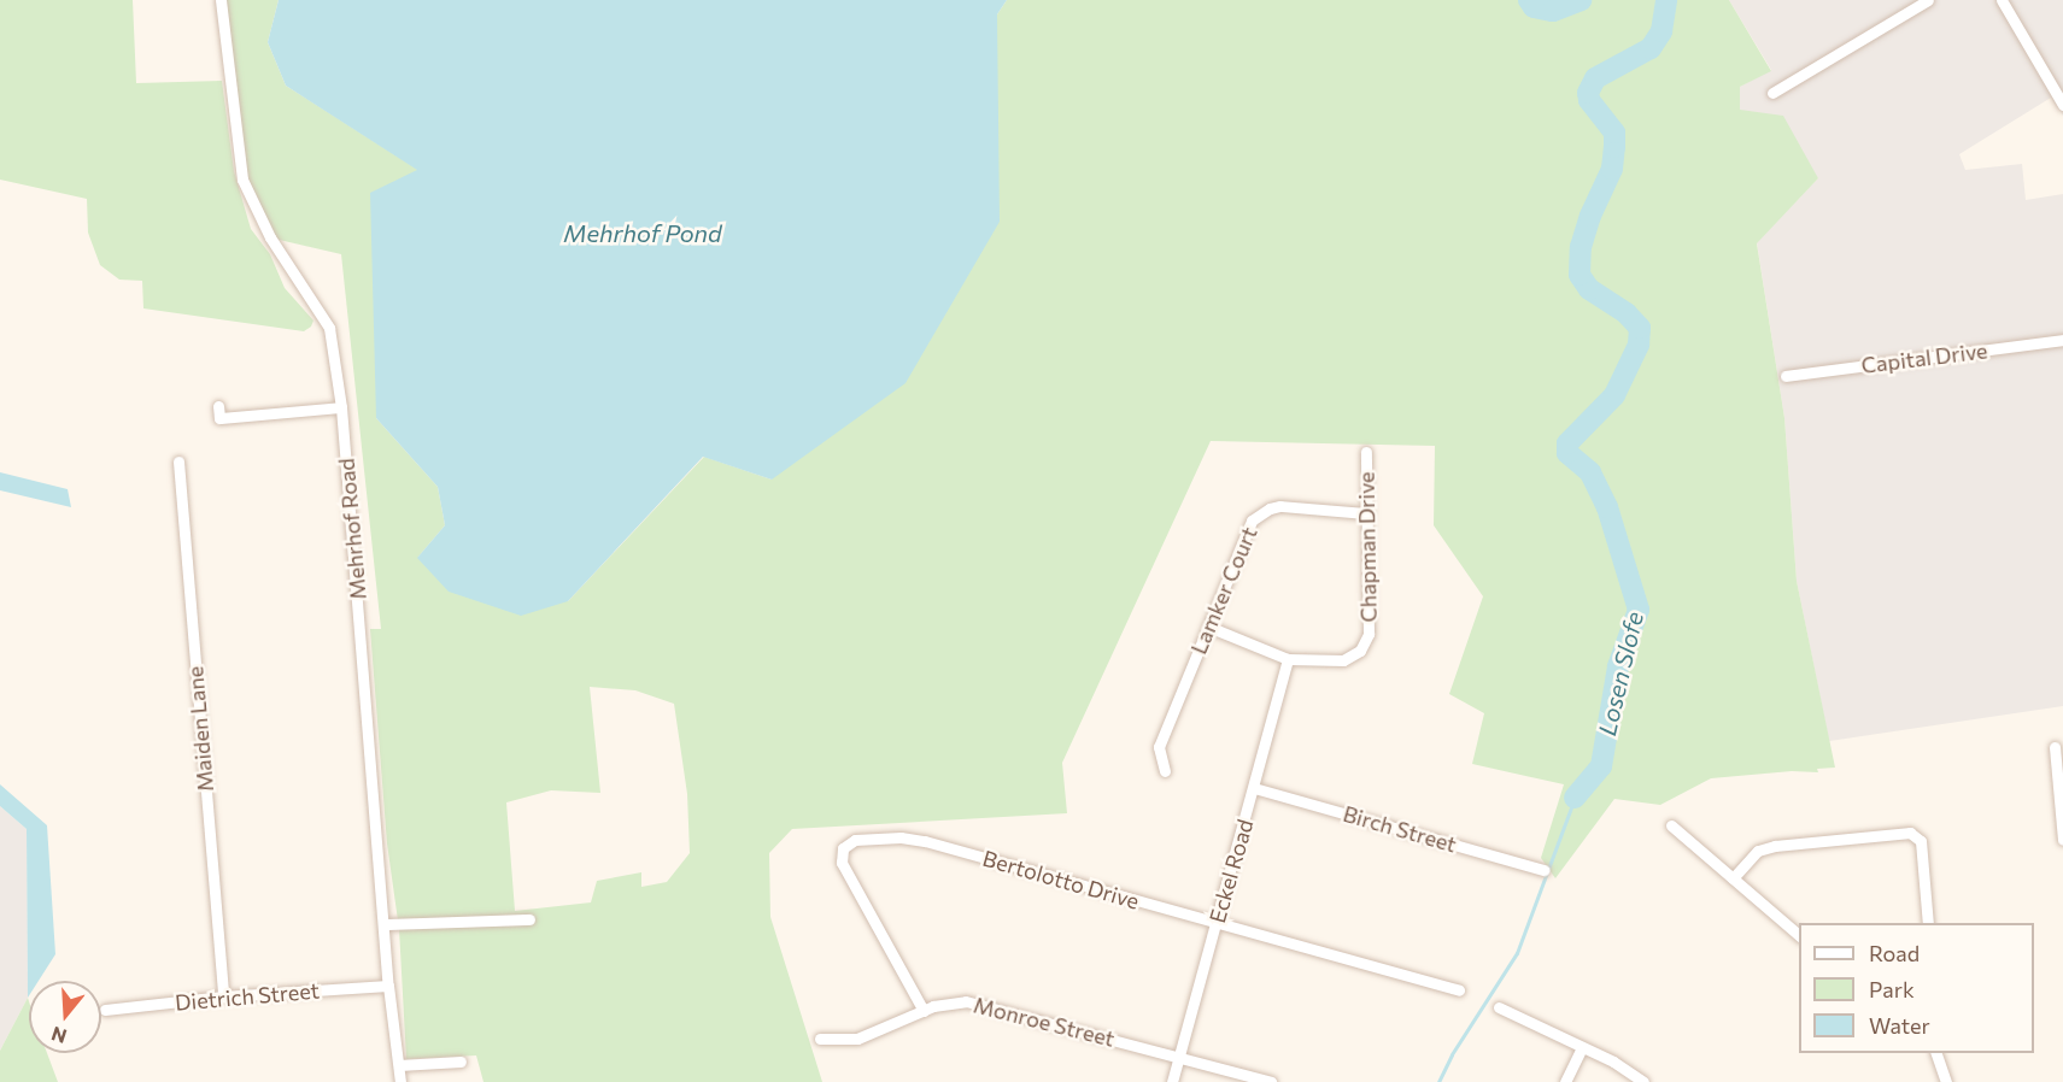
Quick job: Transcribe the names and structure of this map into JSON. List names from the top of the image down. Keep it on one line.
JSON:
{"streets":{"street":["Capital Drive","Mehrhof Road","Chapman Drive","Lamker Court","Maiden Lane","Birch Street","Eckel Road","Bertolotto Drive","Dietrich Street","Monroe Street"]},"crossings":[["Mehrhof Road","Dietrich Street"],["Chapman Drive","Lamker Court"],["Chapman Drive","Eckel Road"],["Lamker Court","Eckel Road"],["Maiden Lane","Dietrich Street"],["Birch Street","Eckel Road"],["Eckel Road","Bertolotto Drive"],["Eckel Road","Monroe Street"],["Bertolotto Drive","Monroe Street"]],"water":["Mehrhof Pond","Losen Slofe"],"legend":["Road","Park","Water"],"north":"bottom"}
